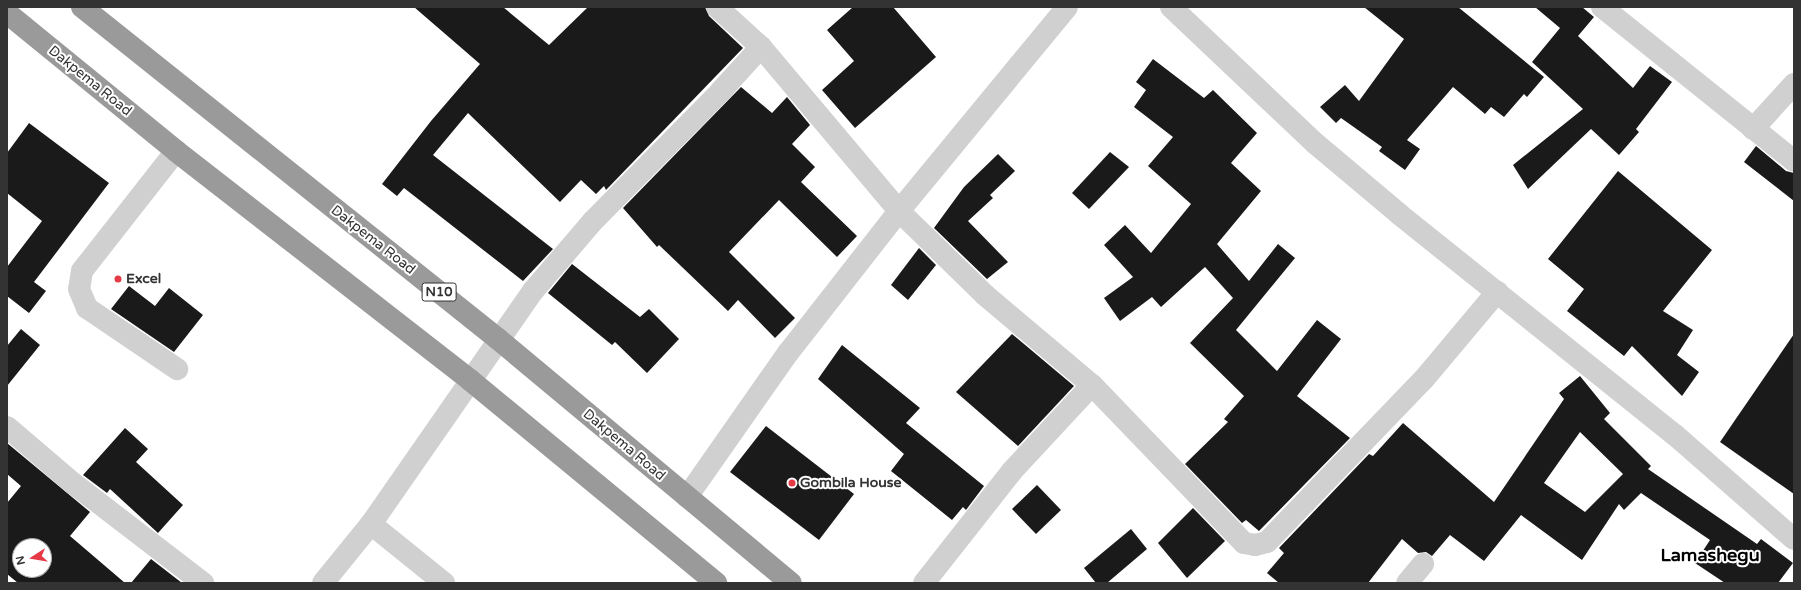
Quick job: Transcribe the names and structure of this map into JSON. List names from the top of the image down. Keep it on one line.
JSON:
{"streets":{"highway":["Dakpema Road","N10"]},"districts":["Lamashegu"],"places":["Excel","Gombila House"],"north":"left"}
